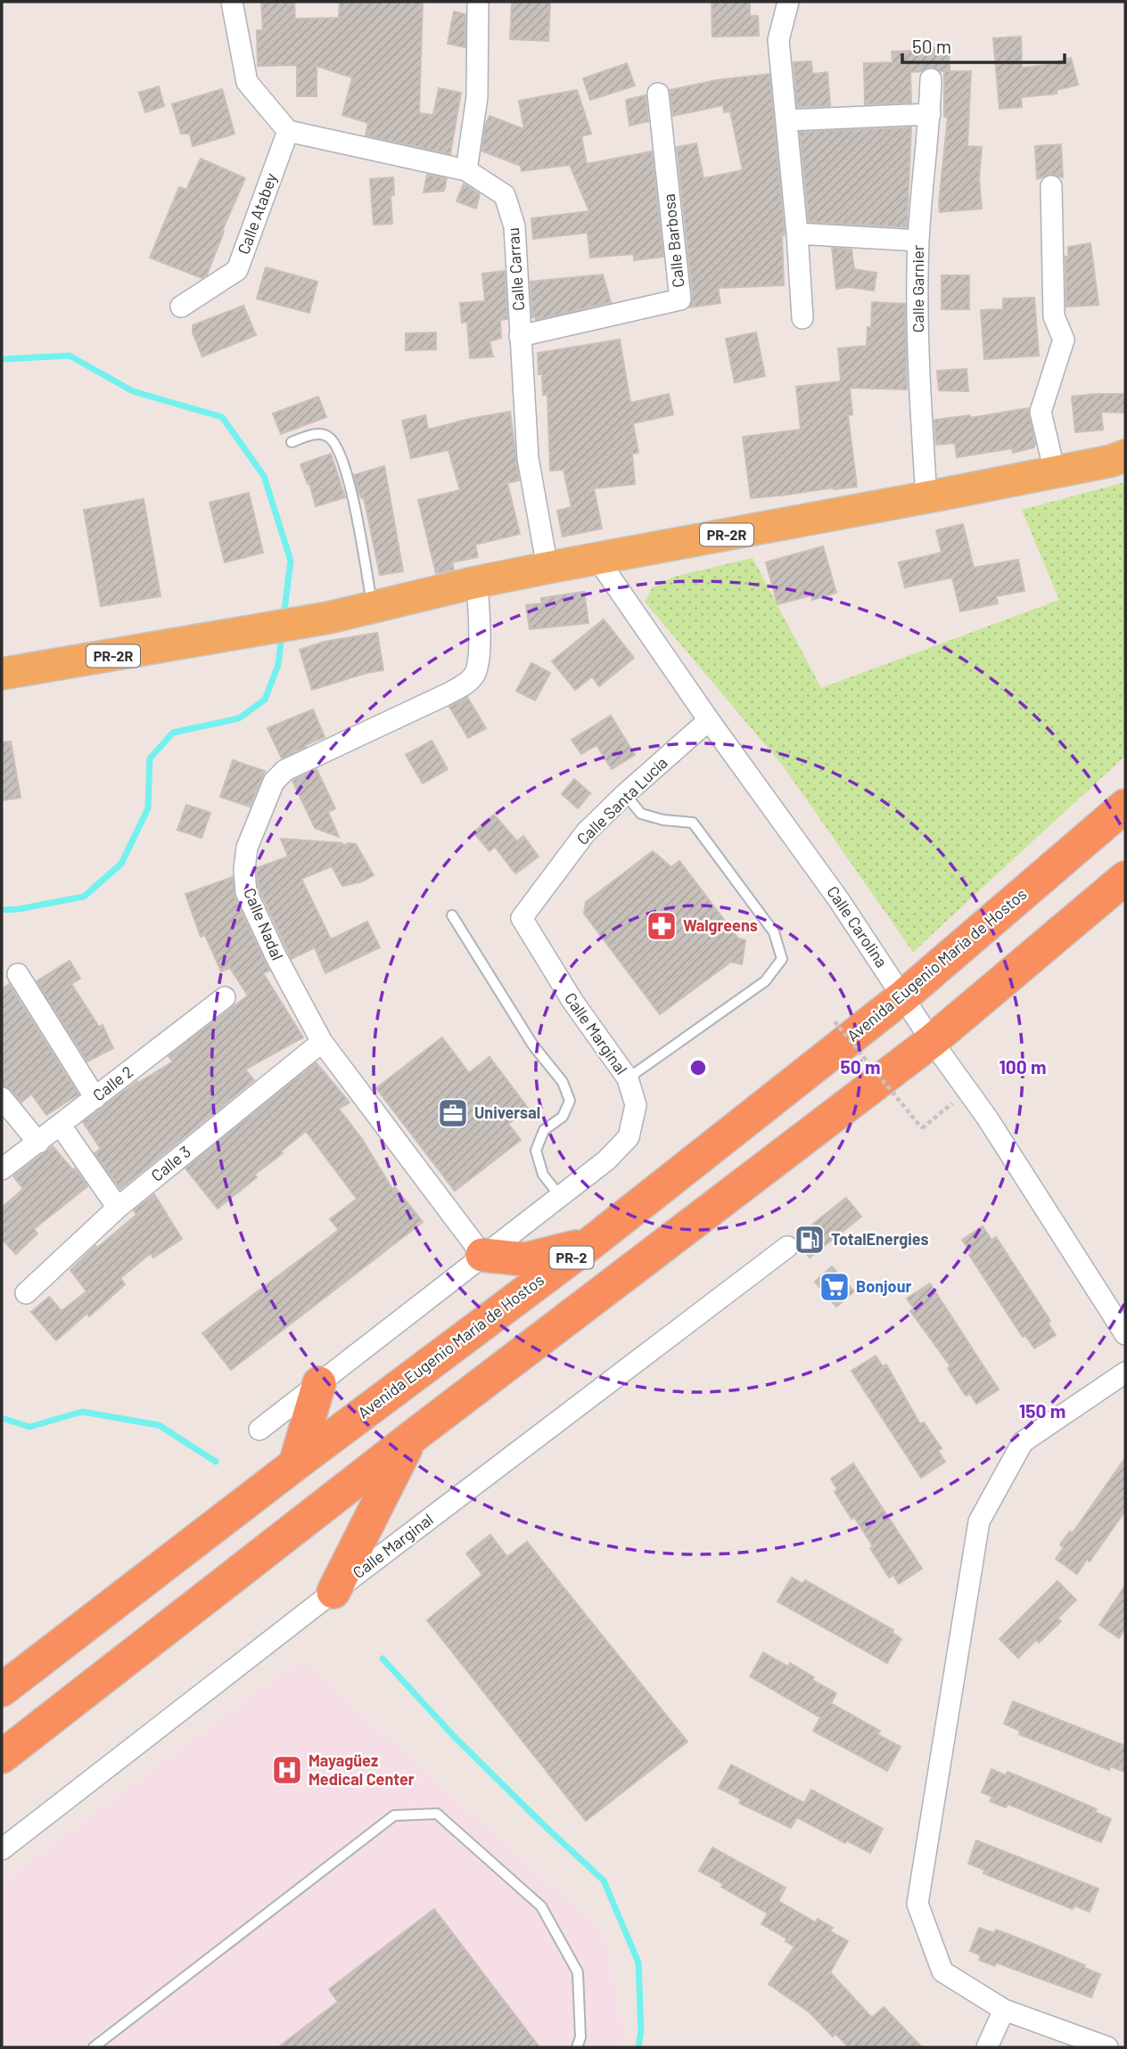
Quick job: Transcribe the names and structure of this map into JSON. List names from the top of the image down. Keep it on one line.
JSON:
{"streets":{"highway":["Avenida Eugenio María de Hostos","PR-2"],"main road":["PR-2R"],"street":["Calle Atabey","Calle Barbosa","Calle Carrau","Calle Garnier","Calle Santa Lucía","Calle Nadal","Calle Carolina","Calle Marginal","Calle 2","Calle 3"]},"crossings":[["Calle Atabey","Calle Carrau"],["Calle Barbosa","Calle Carrau"],["Calle Carrau","PR-2R"],["Calle Garnier","PR-2R"],["PR-2R","Calle Nadal"],["PR-2R","Calle Carolina"],["Calle Santa Lucía","Calle Carolina"],["Calle Santa Lucía","Calle Marginal"],["Calle Nadal","Calle Marginal"],["Calle Nadal","Calle 3"],["Calle Carolina","Avenida Eugenio María de Hostos"]],"places":{"pharmacy":["Walgreens"],"office":["Universal"],"fuel station":["TotalEnergies"],"supermarket":["Bonjour"],"hospital":["Mayagüez Medical Center"]},"scale_bar":"50 m","rings":["50 m","100 m","150 m"]}
